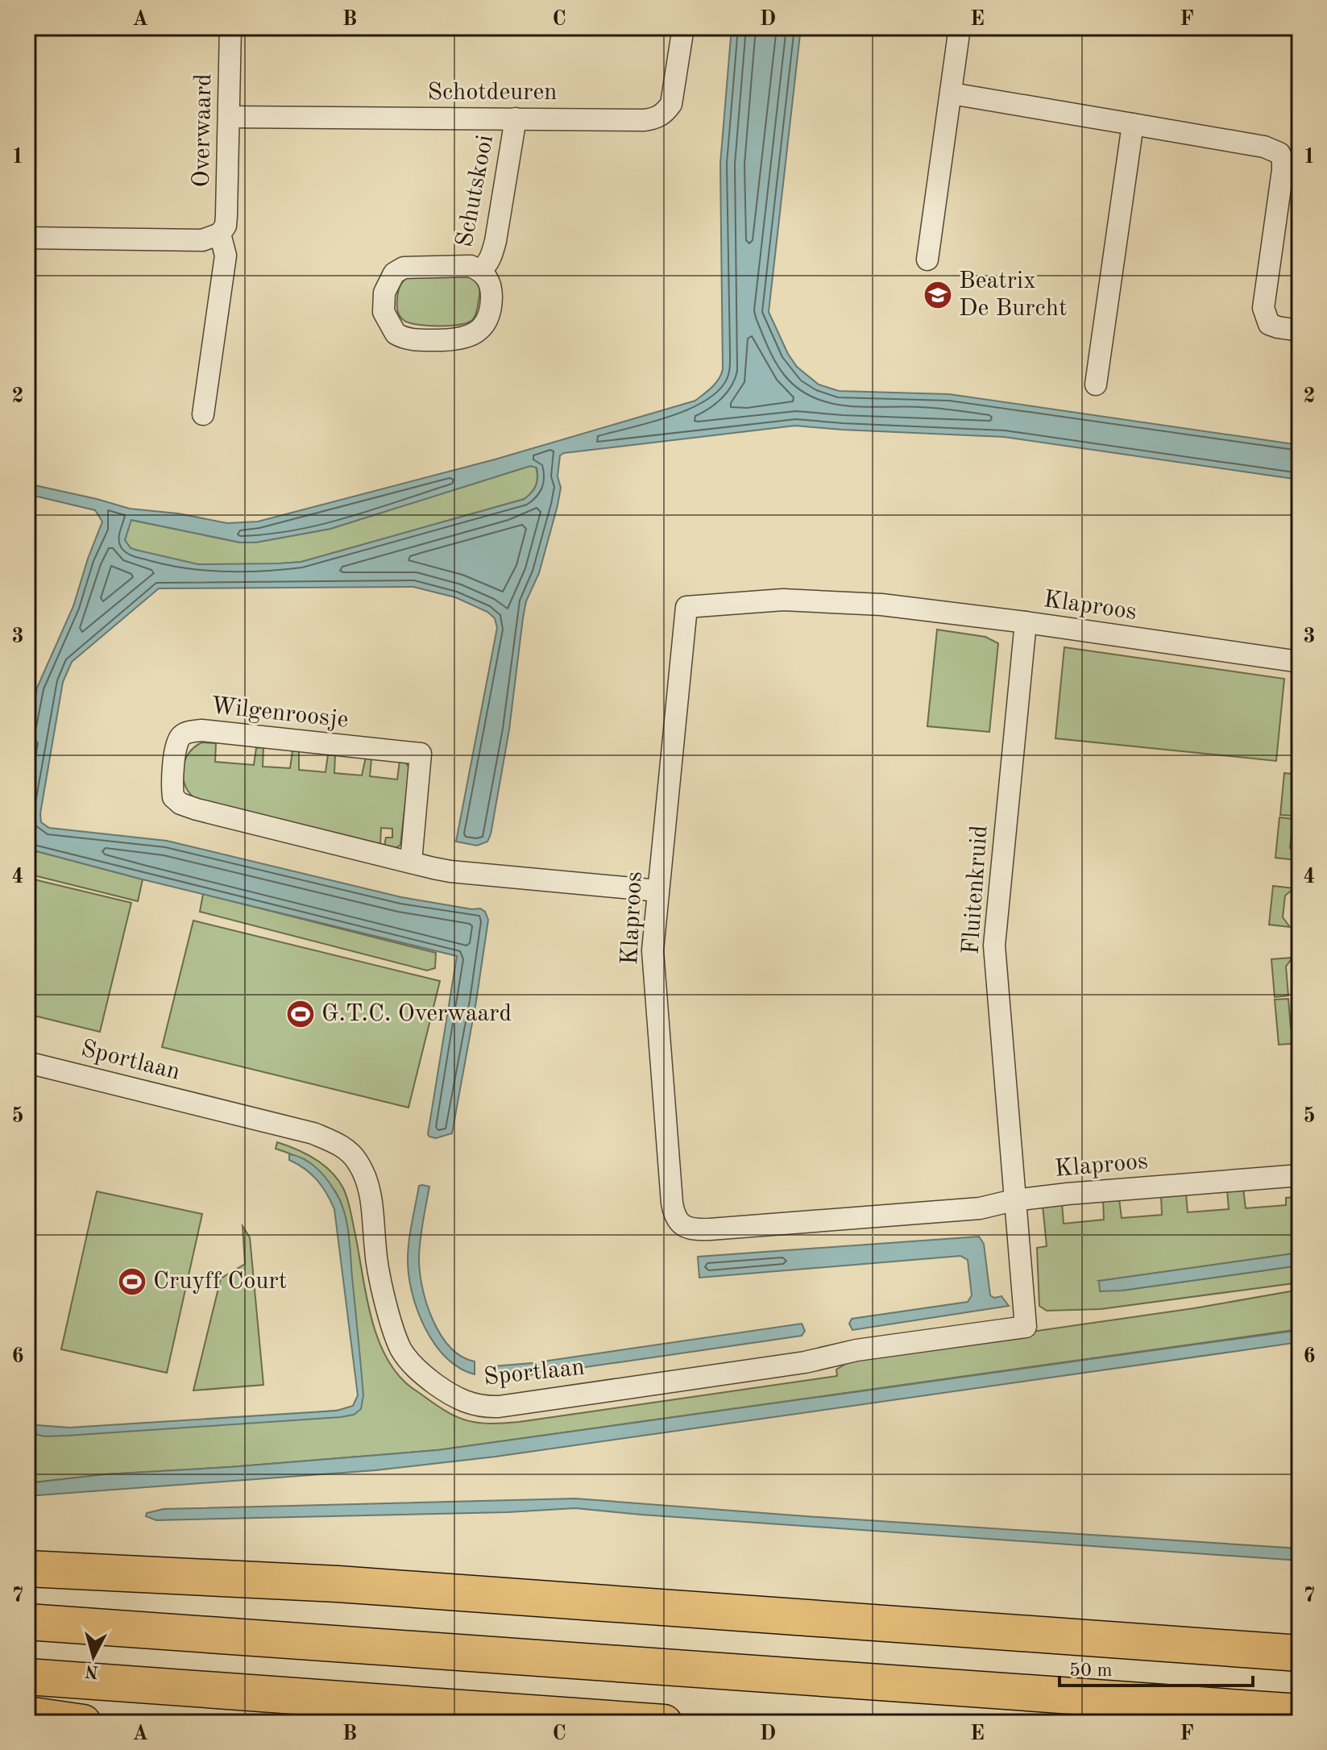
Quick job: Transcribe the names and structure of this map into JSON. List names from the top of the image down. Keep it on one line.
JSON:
{"streets":{"street":["Schotdeuren","Overwaard","Schutskooi","Klaproos","Wilgenroosje","Fluitenkruid","Sportlaan"]},"crossings":[["Schotdeuren","Overwaard"],["Schotdeuren","Schutskooi"],["Klaproos","Wilgenroosje"],["Klaproos","Fluitenkruid"],["Klaproos","Sportlaan"],["Fluitenkruid","Sportlaan"]],"places":{"school or university":["Beatrix De Burcht"],"sports":["G.T.C. Overwaard","Cruyff Court"]},"scale_bar":"50 m","north":"bottom","grid":{"columns":["A","B","C","D","E","F"],"rows":["1","2","3","4","5","6","7"]}}
